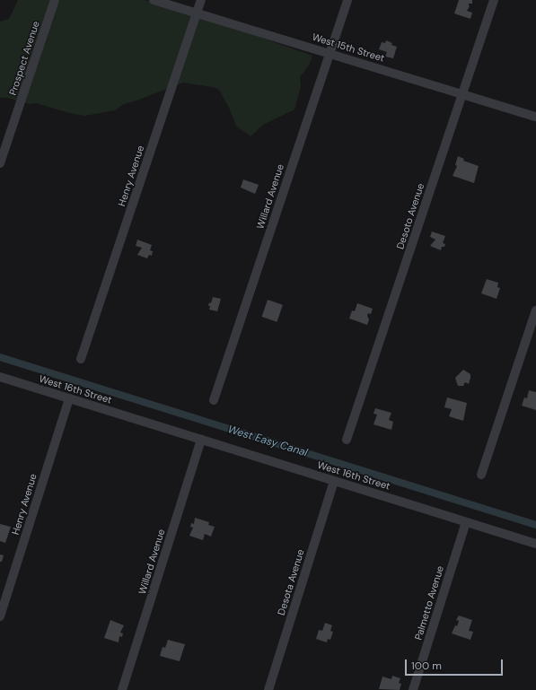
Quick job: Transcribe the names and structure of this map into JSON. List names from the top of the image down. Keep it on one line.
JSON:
{"streets":{"street":["West 15th Street","Prospect Avenue","Henry Avenue","Willard Avenue","Desoto Avenue","West 16th Street","Desota Avenue","Palmetto Avenue"]},"crossings":[["West 15th Street","Henry Avenue"],["West 15th Street","Willard Avenue"],["West 15th Street","Desoto Avenue"],["Henry Avenue","West 16th Street"],["Willard Avenue","West 16th Street"],["West 16th Street","Desota Avenue"],["West 16th Street","Palmetto Avenue"]],"water":["West Easy Canal"],"scale_bar":"100 m"}
